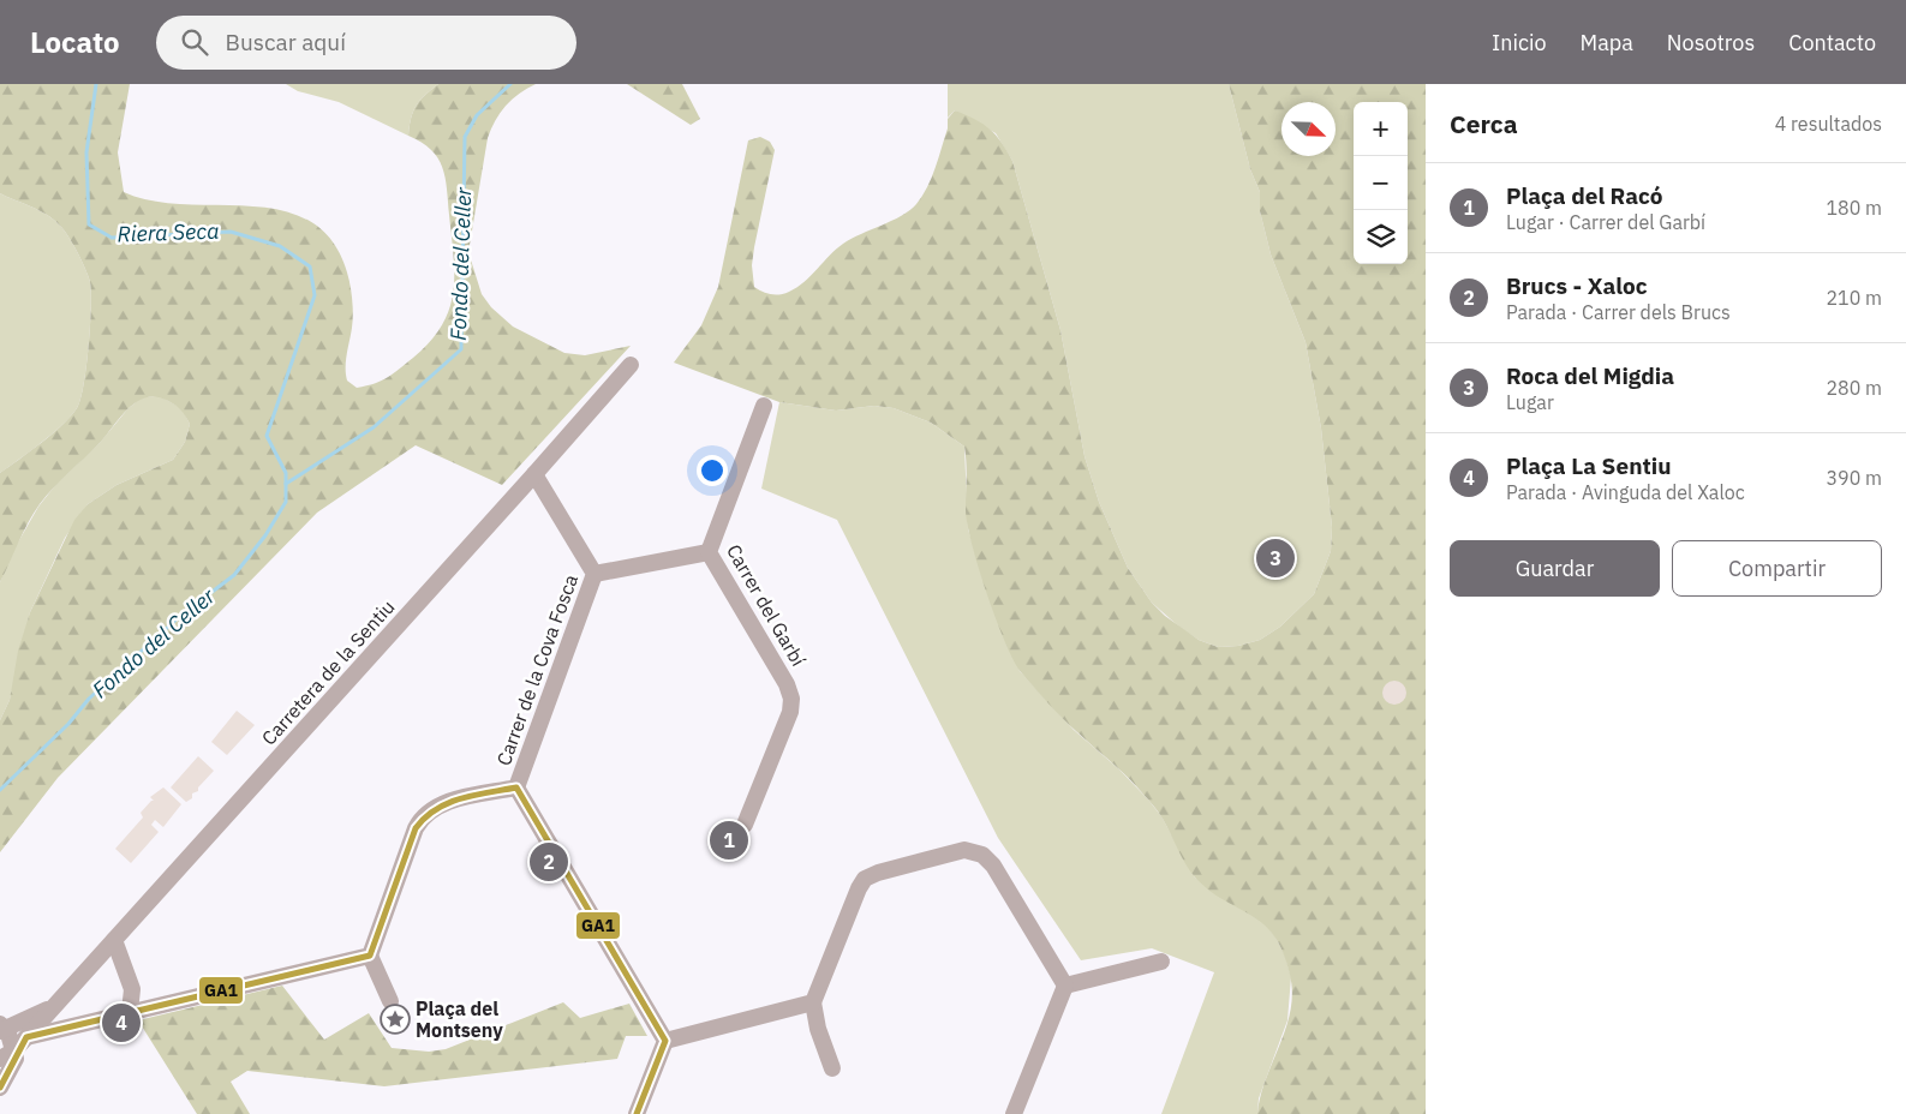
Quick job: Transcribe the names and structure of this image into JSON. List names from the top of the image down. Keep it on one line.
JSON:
{"streets":{"street":["Carrer del Garbí","Carrer de la Cova Fosca","Carretera de la Sentiu"]},"crossings":[["Carrer de la Cova Fosca","Carretera de la Sentiu"]],"water":["Riera Seca","Fondo del Celler"],"places":{"place":["Plaça del Montseny"]},"lines":["transit line GA1"],"north":"bottom right","page":{"header":"Locato","search":"Buscar aquí","nav":["Inicio","Mapa","Nosotros","Contacto"],"heading":["Cerca","4 resultados"],"map_buttons":["+","−"],"list":[{"mark":"1","name":"Plaça del Racó","note":"Lugar · Carrer del Garbí","value":"180 m"},{"mark":"2","name":"Brucs - Xaloc","note":"Parada · Carrer dels Brucs","value":"210 m"},{"mark":"3","name":"Roca del Migdia","note":"Lugar","value":"280 m"},{"mark":"4","name":"Plaça La Sentiu","note":"Parada · Avinguda del Xaloc","value":"390 m"}],"buttons":["Guardar","Compartir"],"pins":["3","1","2","4"]}}
